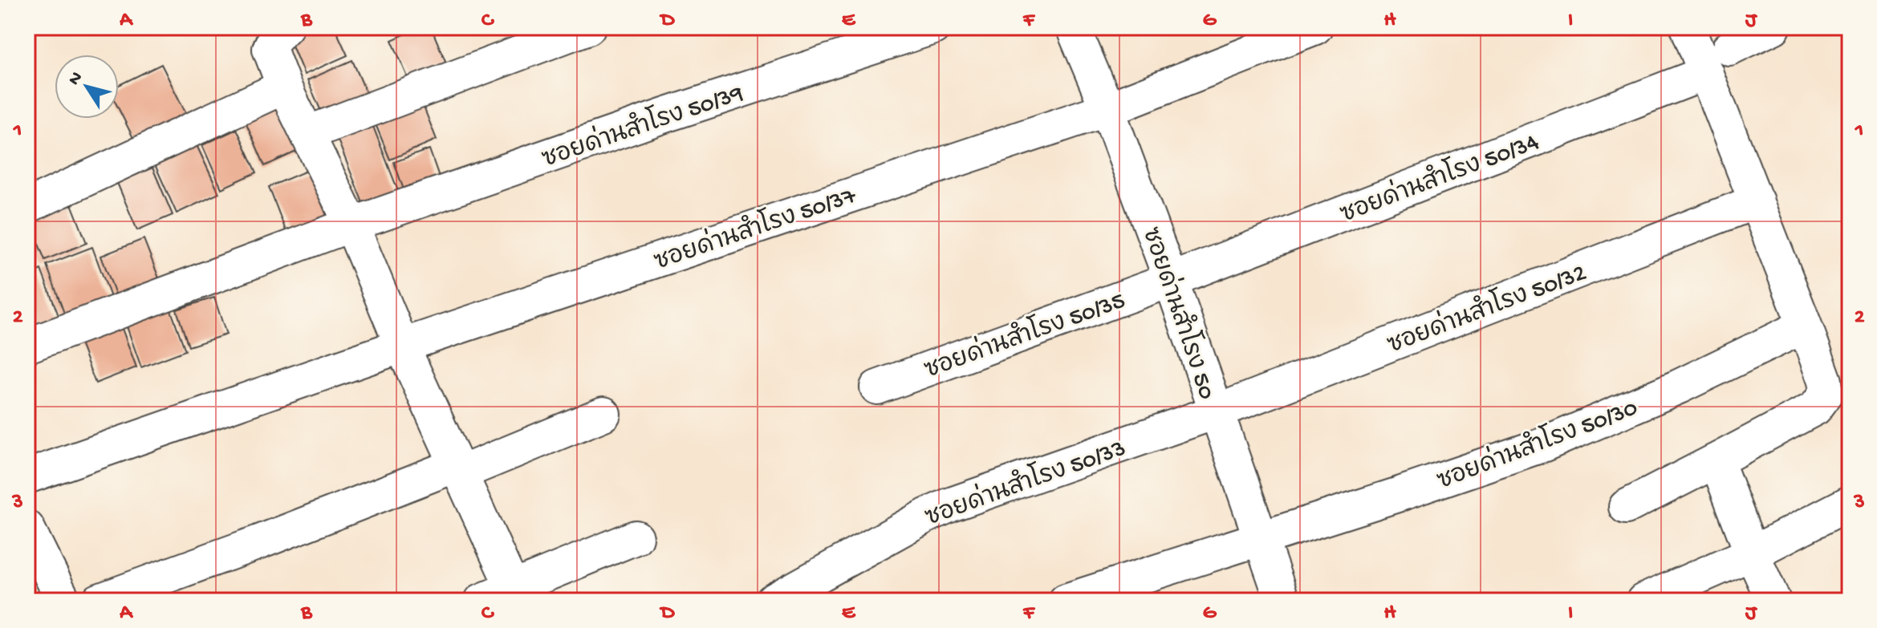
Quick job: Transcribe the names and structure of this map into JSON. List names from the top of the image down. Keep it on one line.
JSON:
{"streets":{"street":["ซอยด่านสำโรง 50/39","ซอยด่านสำโรง 50/34","ซอยด่านสำโรง 50/37","ซอยด่านสำโรง 50/32","ซอยด่านสำโรง 50","ซอยด่านสำโรง 50/35","ซอยด่านสำโรง 50/30","ซอยด่านสำโรง 50/33"]},"crossings":[["ซอยด่านสำโรง 50/34","ซอยด่านสำโรง 50"],["ซอยด่านสำโรง 50/34","ซอยด่านสำโรง 50/35"],["ซอยด่านสำโรง 50/37","ซอยด่านสำโรง 50"],["ซอยด่านสำโรง 50/32","ซอยด่านสำโรง 50"],["ซอยด่านสำโรง 50/32","ซอยด่านสำโรง 50/33"],["ซอยด่านสำโรง 50","ซอยด่านสำโรง 50/35"],["ซอยด่านสำโรง 50","ซอยด่านสำโรง 50/30"],["ซอยด่านสำโรง 50","ซอยด่านสำโรง 50/33"]],"north":"top left","grid":{"columns":["A","B","C","D","E","F","G","H","I","J"],"rows":["1","2","3"]}}
